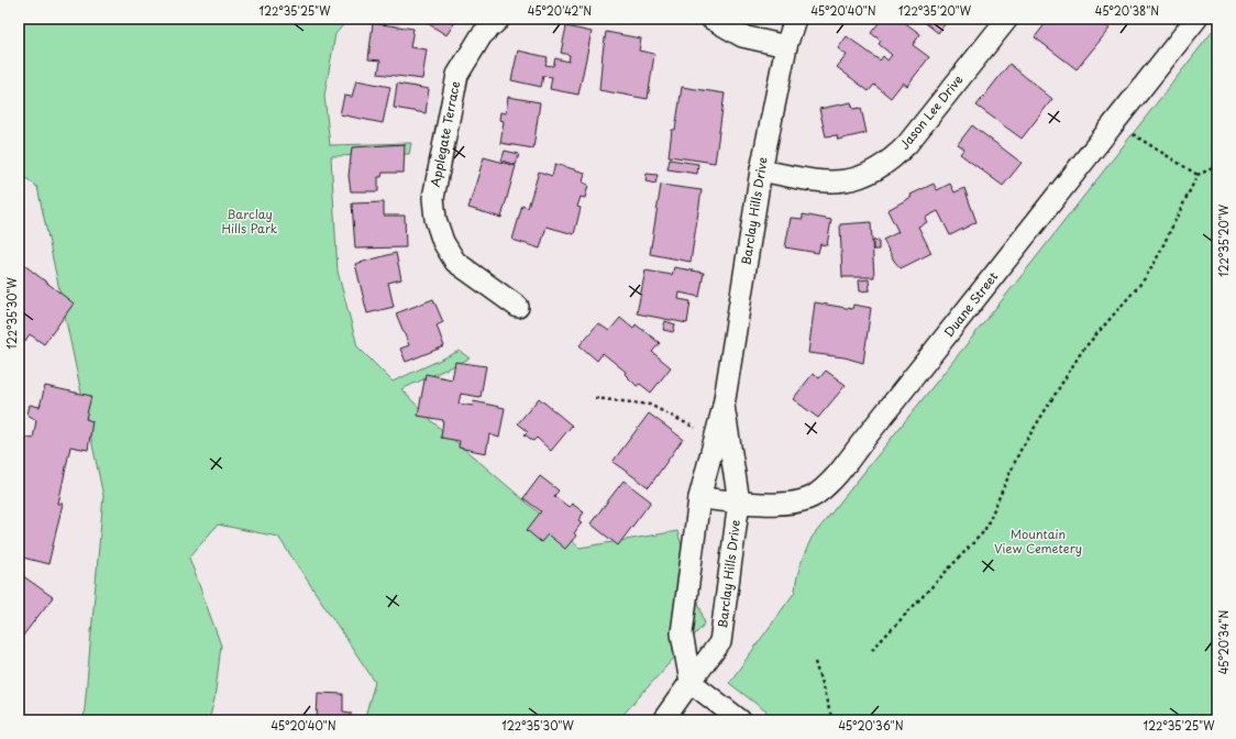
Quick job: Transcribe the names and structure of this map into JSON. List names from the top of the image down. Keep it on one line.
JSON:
{"streets":{"street":["Jason Lee Drive","Applegate Terrace","Barclay Hills Drive","Duane Street"]},"crossings":[["Jason Lee Drive","Barclay Hills Drive"],["Barclay Hills Drive","Duane Street"]],"parks":["Barclay Hills Park","Mountain View Cemetery"],"coordinates":["122°35'25\"W","45°20'42\"N","45°20'40\"N","122°35'20\"W","45°20'38\"N","122°35'30\"W","45°20'34\"N","45°20'36\"N"]}
